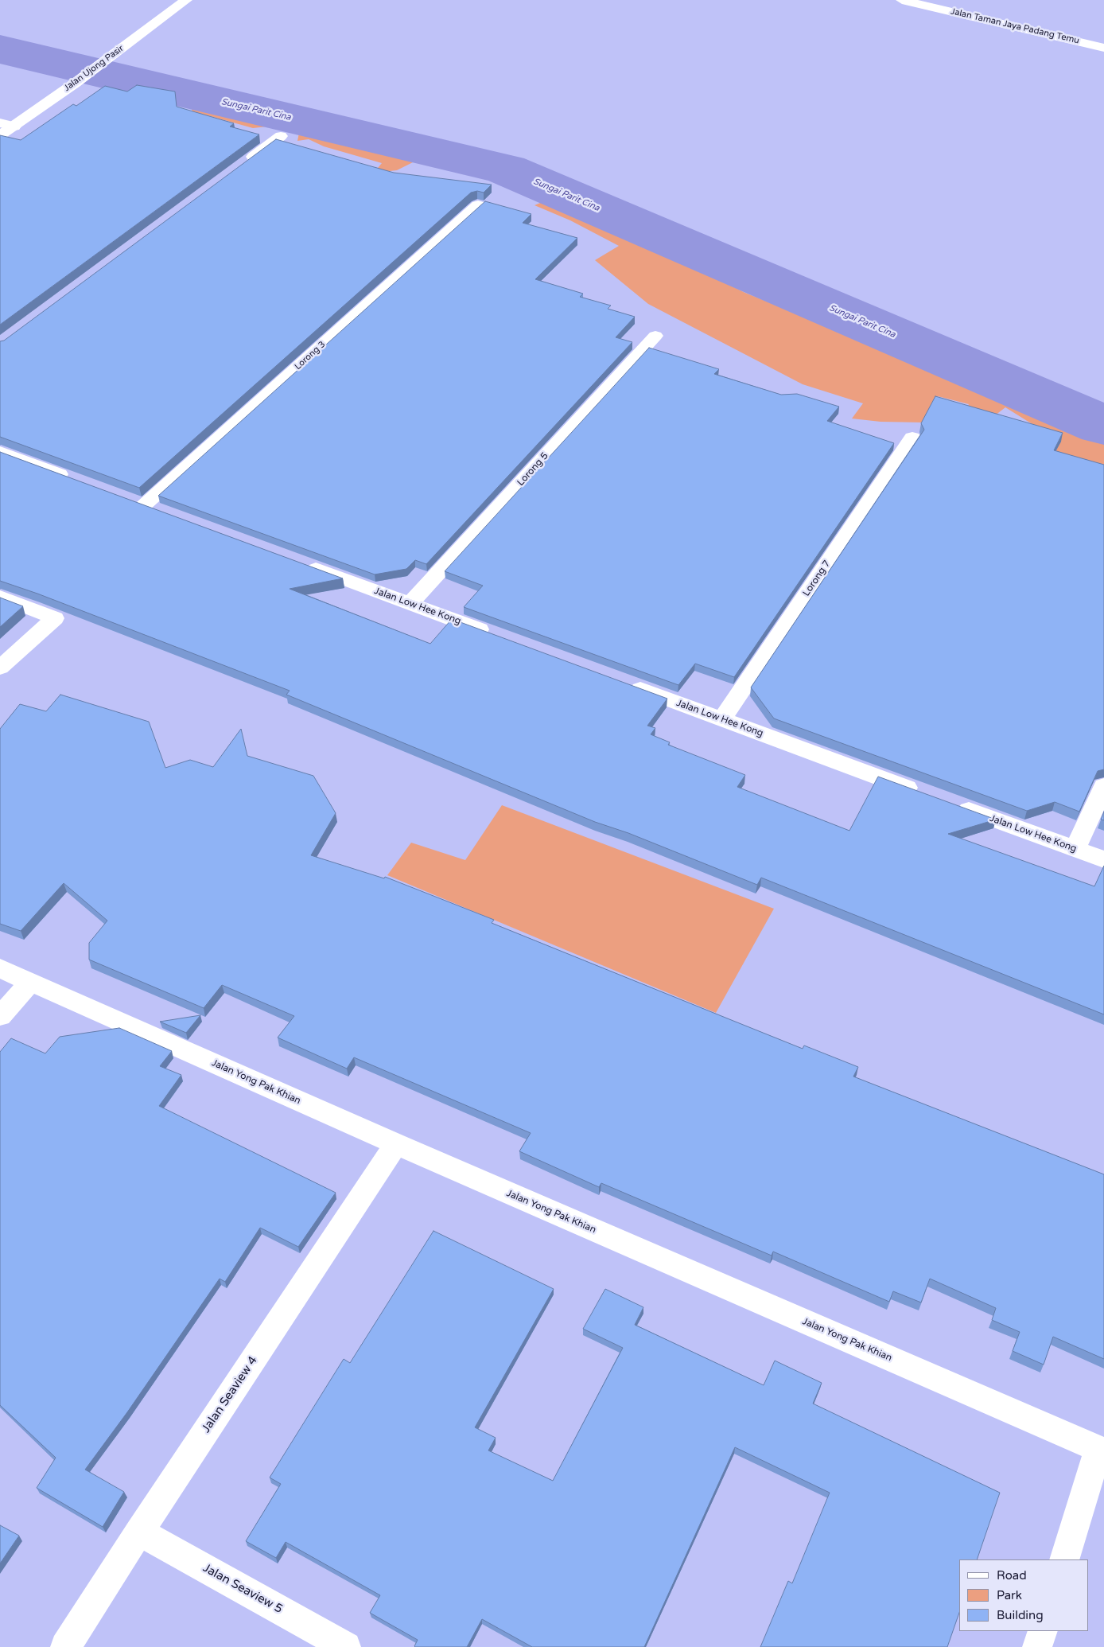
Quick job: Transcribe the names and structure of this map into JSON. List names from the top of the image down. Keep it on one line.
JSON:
{"streets":{"street":["Jalan Taman Jaya Padang Temu","Jalan Ujong Pasir","Lorong 3","Lorong 5","Lorong 7","Jalan Low Hee Kong","Jalan Yong Pak Khian","Jalan Seaview 4","Jalan Seaview 5"]},"crossings":[["Lorong 5","Jalan Low Hee Kong"],["Lorong 7","Jalan Low Hee Kong"],["Jalan Yong Pak Khian","Jalan Seaview 4"],["Jalan Seaview 4","Jalan Seaview 5"]],"water":["Sungai Parit Cina"],"legend":["Road","Park","Building"]}
